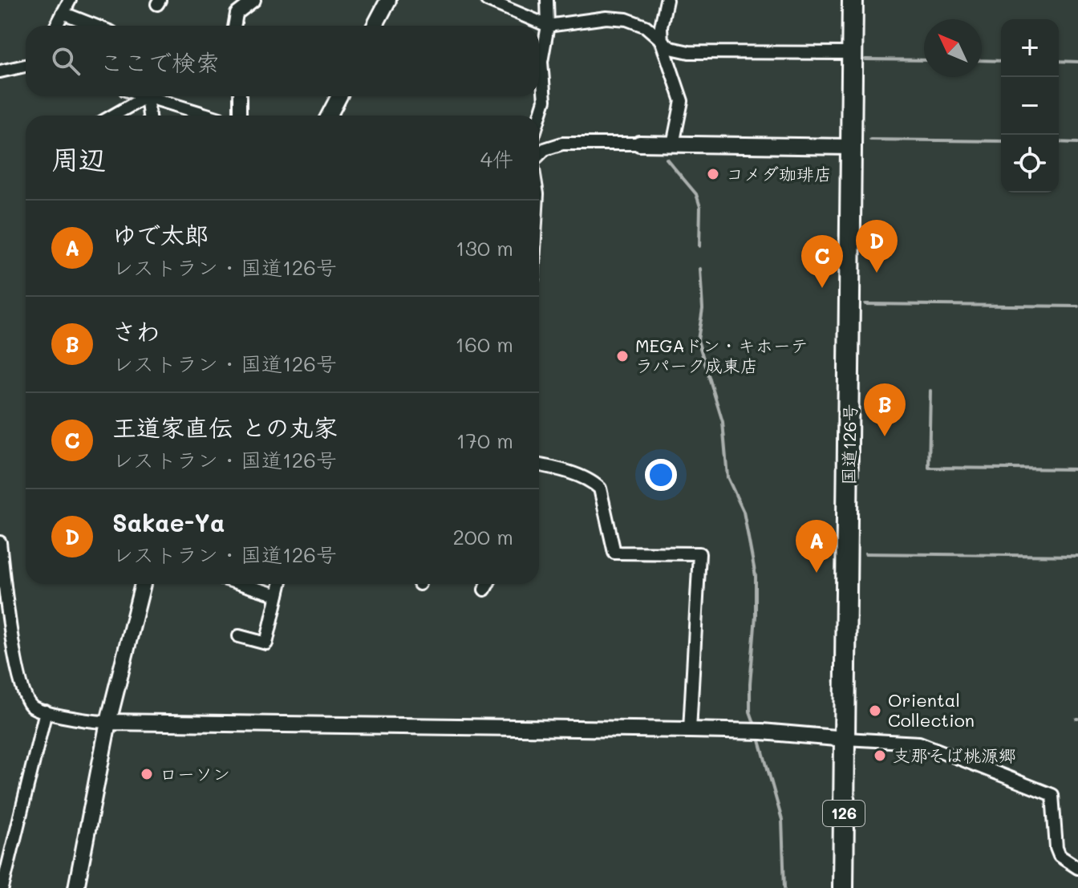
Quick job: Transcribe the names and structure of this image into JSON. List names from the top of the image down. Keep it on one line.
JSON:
{"streets":{"highway":["国道126号","126"]},"places":["コメダ珈琲店","MEGAドン・キホーテ ラパーク成東店","Oriental Collection","支那そば桃源郷","ローソン"],"north":"top left","page":{"map_buttons":["+","−"],"search":"ここで検索","heading":["周辺","4件"],"list":[{"mark":"A","name":"ゆで太郎","note":"レストラン · 国道126号","value":"130 m"},{"mark":"B","name":"さわ","note":"レストラン · 国道126号","value":"160 m"},{"mark":"C","name":"王道家直伝 との丸家","note":"レストラン · 国道126号","value":"170 m"},{"mark":"D","name":"Sakae-Ya","note":"レストラン · 国道126号","value":"200 m"}],"pins":["D","C","B","A"]}}
